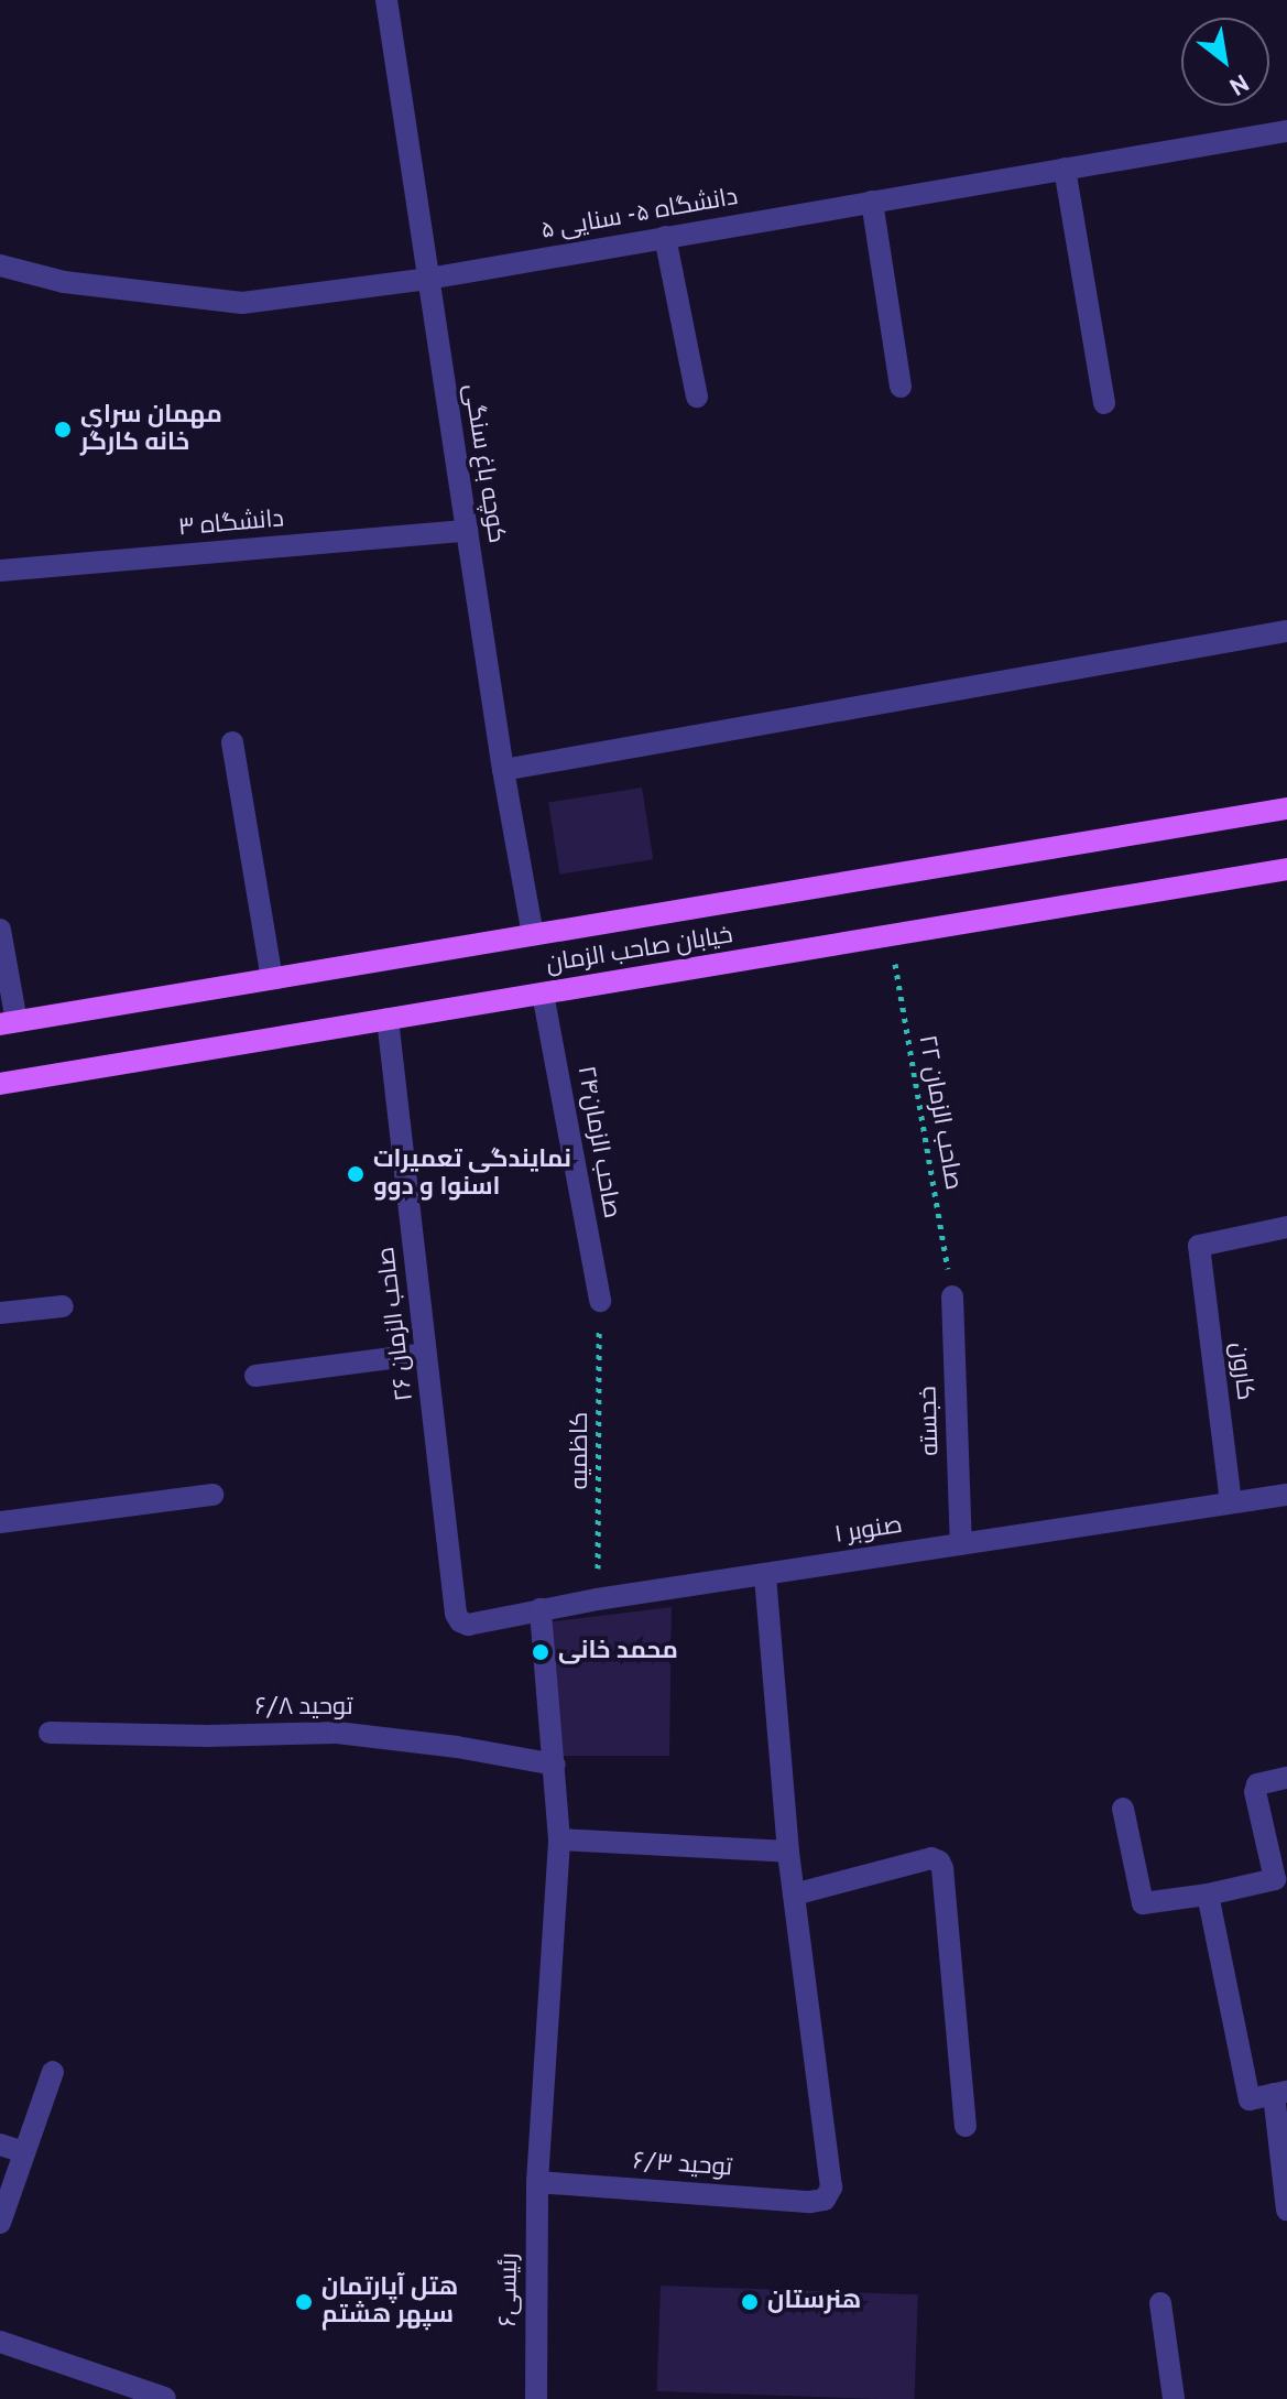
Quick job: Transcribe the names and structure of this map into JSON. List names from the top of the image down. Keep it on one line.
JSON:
{"streets":{"main road":["خیابان صاحب الزمان"],"street":["دانشگاه ۵- سنایی ۵","کوچه باغ سنگی","دانشگاه ۳","صاحب الزمان۲۴","صاحب الزمان ۲۶","کارون","خجسته","صنوبر ۱","توحید ۶/۸","توحید ۶/۳","رئیسی۶"],"path":["صاحب الزمان ۲۲","کاظمیه"]},"crossings":[["دانشگاه ۵- سنایی ۵","کوچه باغ سنگی"],["کوچه باغ سنگی","دانشگاه ۳"],["خیابان صاحب الزمان","صاحب الزمان ۲۲"],["خیابان صاحب الزمان","صاحب الزمان۲۴"],["خیابان صاحب الزمان","صاحب الزمان ۲۶"],["صاحب الزمان ۲۲","خجسته"],["صاحب الزمان۲۴","کاظمیه"],["صاحب الزمان ۲۶","صنوبر ۱"],["کارون","صنوبر ۱"],["خجسته","صنوبر ۱"],["کاظمیه","صنوبر ۱"],["صنوبر ۱","رئیسی۶"],["توحید ۶/۸","رئیسی۶"],["توحید ۶/۳","رئیسی۶"]],"places":["مهمان سرای خانه کارگر","نمایندگی تعمیرات اسنوا و دوو","محمد خانی","هتل آپارتمان سپهر هشتم","هنرستان"],"north":"bottom right"}
